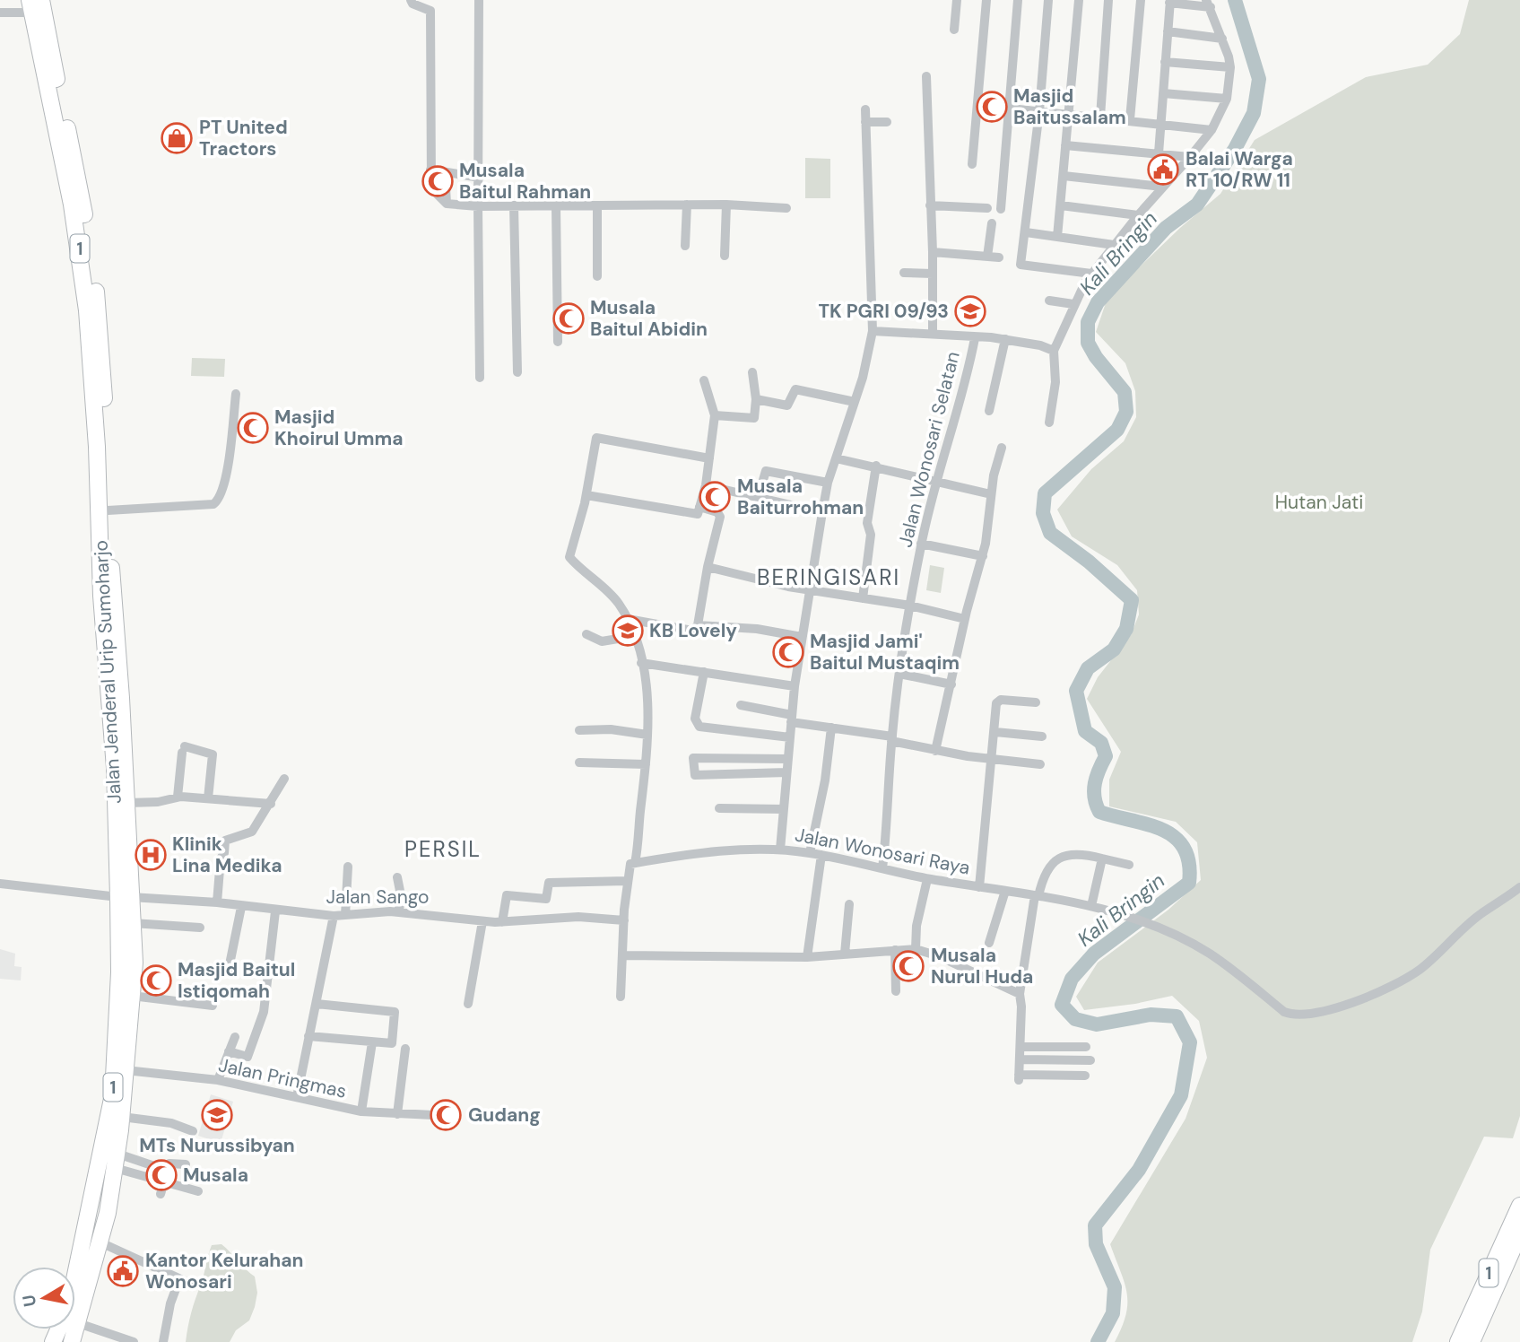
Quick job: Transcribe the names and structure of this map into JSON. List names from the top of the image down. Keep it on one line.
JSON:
{"streets":{"highway":["1","Jalan Jenderal Urip Sumoharjo"],"street":["Jalan Wonosari Selatan","Jalan Wonosari Raya","Jalan Sango","Jalan Pringmas"]},"crossings":[["Jalan Wonosari Selatan","Jalan Wonosari Raya"],["Jalan Jenderal Urip Sumoharjo","Jalan Sango"],["Jalan Jenderal Urip Sumoharjo","Jalan Pringmas"]],"districts":["BERINGISARI","PERSIL"],"water":["Kali Bringin"],"parks":["Hutan Jati"],"places":{"mosque":["Masjid Baitussalam","Musala Baitul Rahman","Musala Baitul Abidin","Masjid Khoirul Umma","Musala Baiturrohman","Masjid Jami' Baitul Mustaqim","Musala Nurul Huda","Masjid Baitul Istiqomah","Gudang","Musala"],"shop":["PT United Tractors"],"public building":["Balai Warga RT 10/RW 11","Kantor Kelurahan Wonosari"],"school or university":["TK PGRI 09/93","KB Lovely","MTs Nurussibyan"],"hospital":["Klinik Lina Medika"]},"north":"left"}
